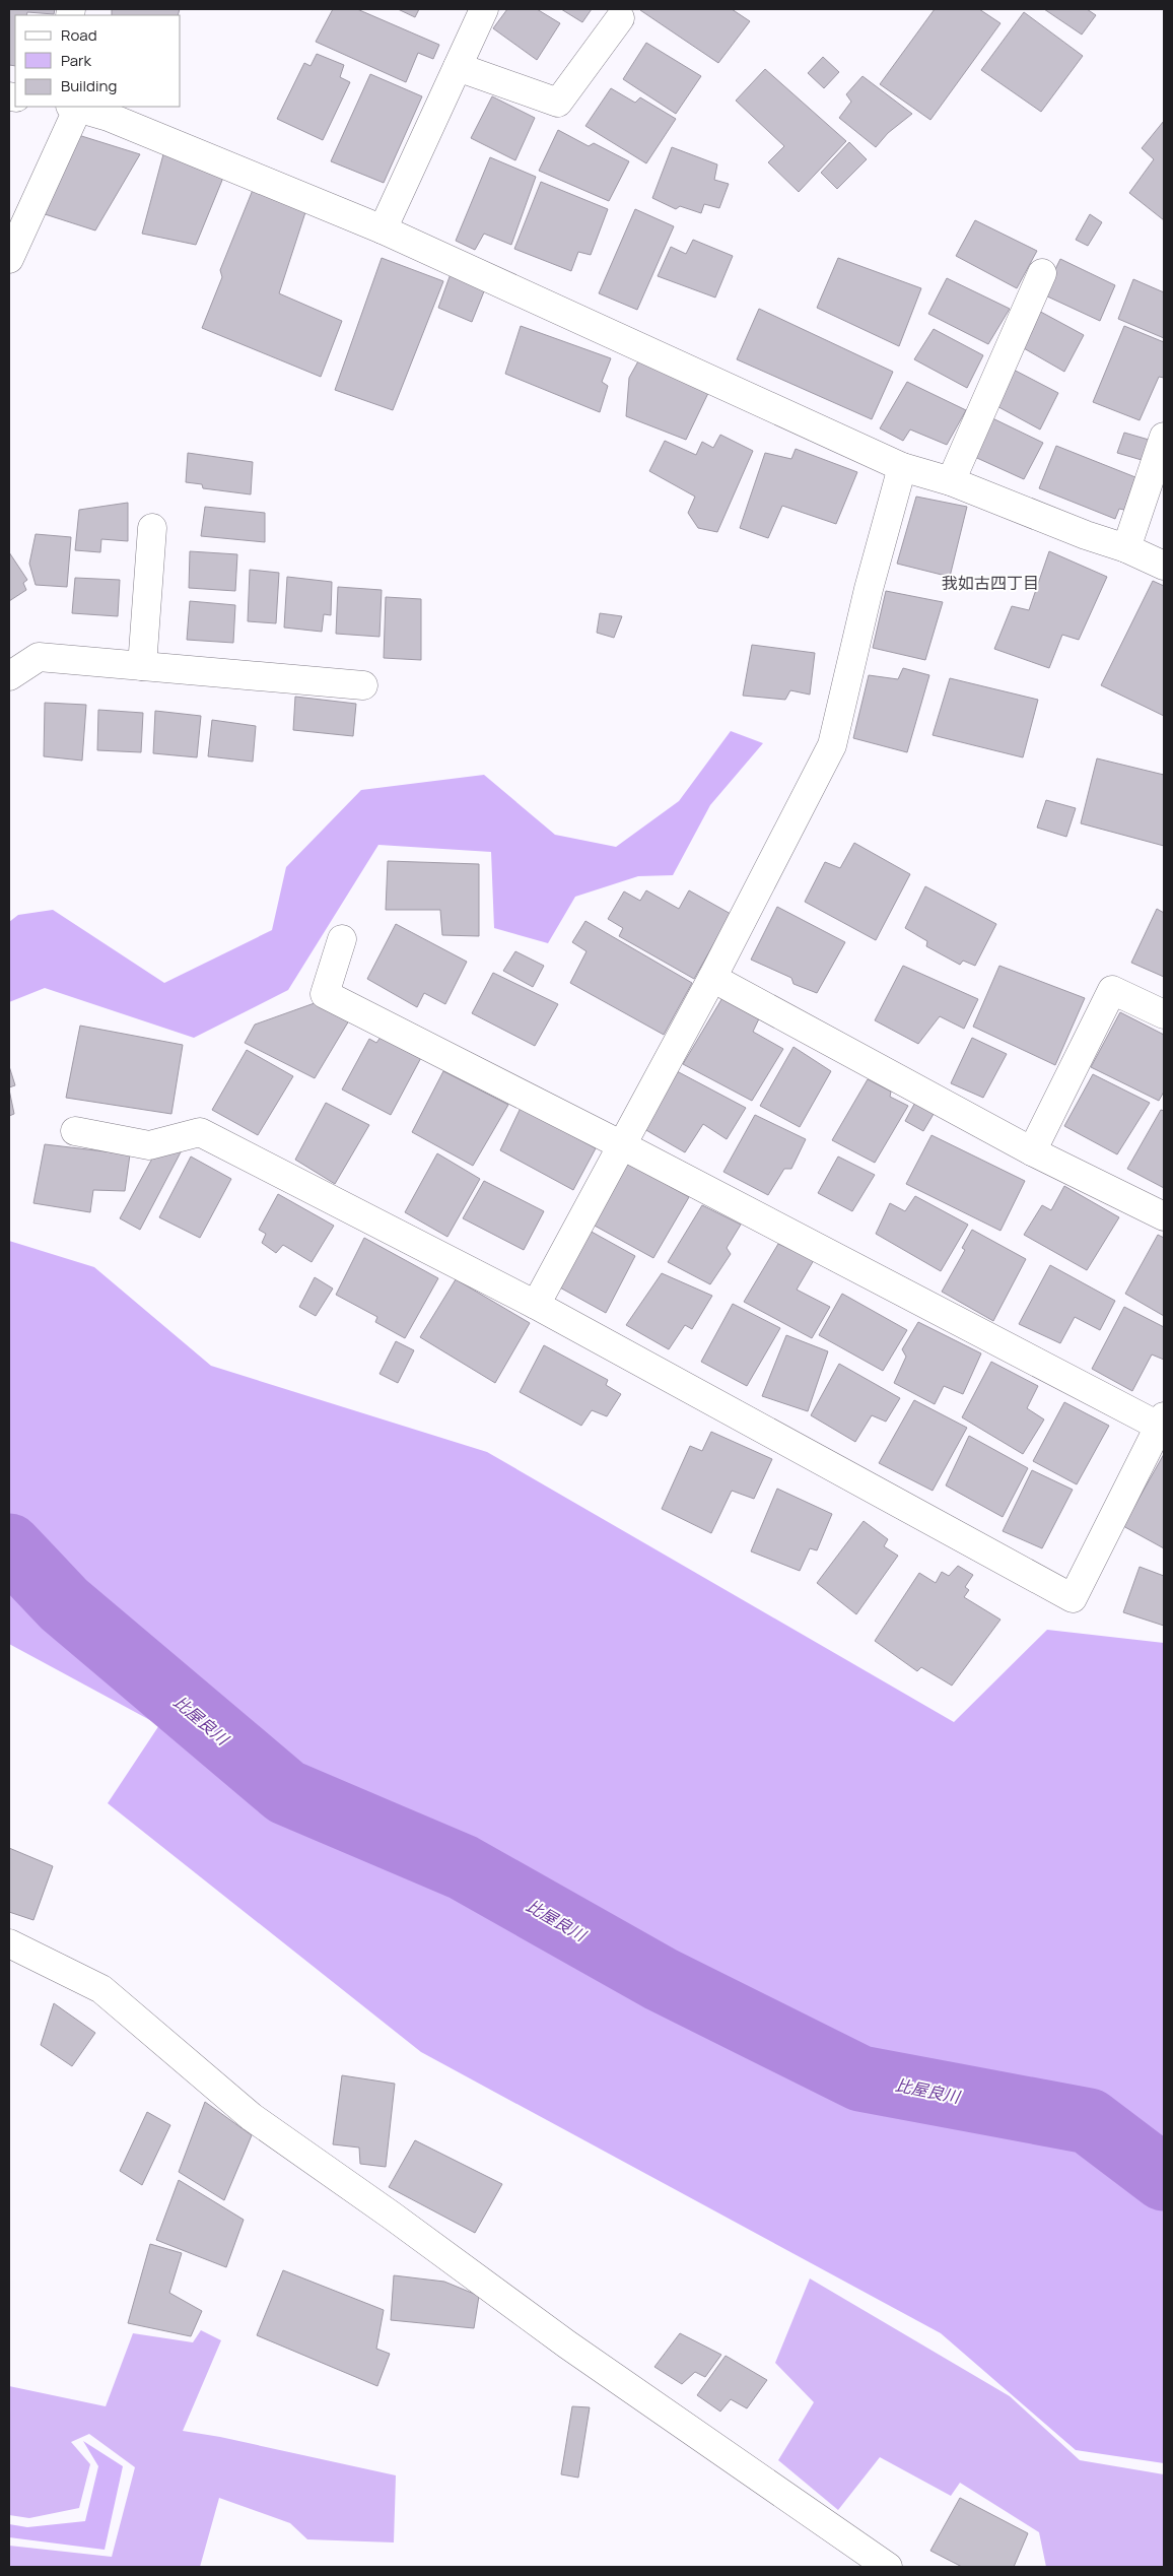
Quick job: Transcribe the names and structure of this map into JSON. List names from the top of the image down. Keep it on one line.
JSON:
{"districts":["我如古四丁目"],"water":["比屋良川"],"legend":["Road","Park","Building"]}
